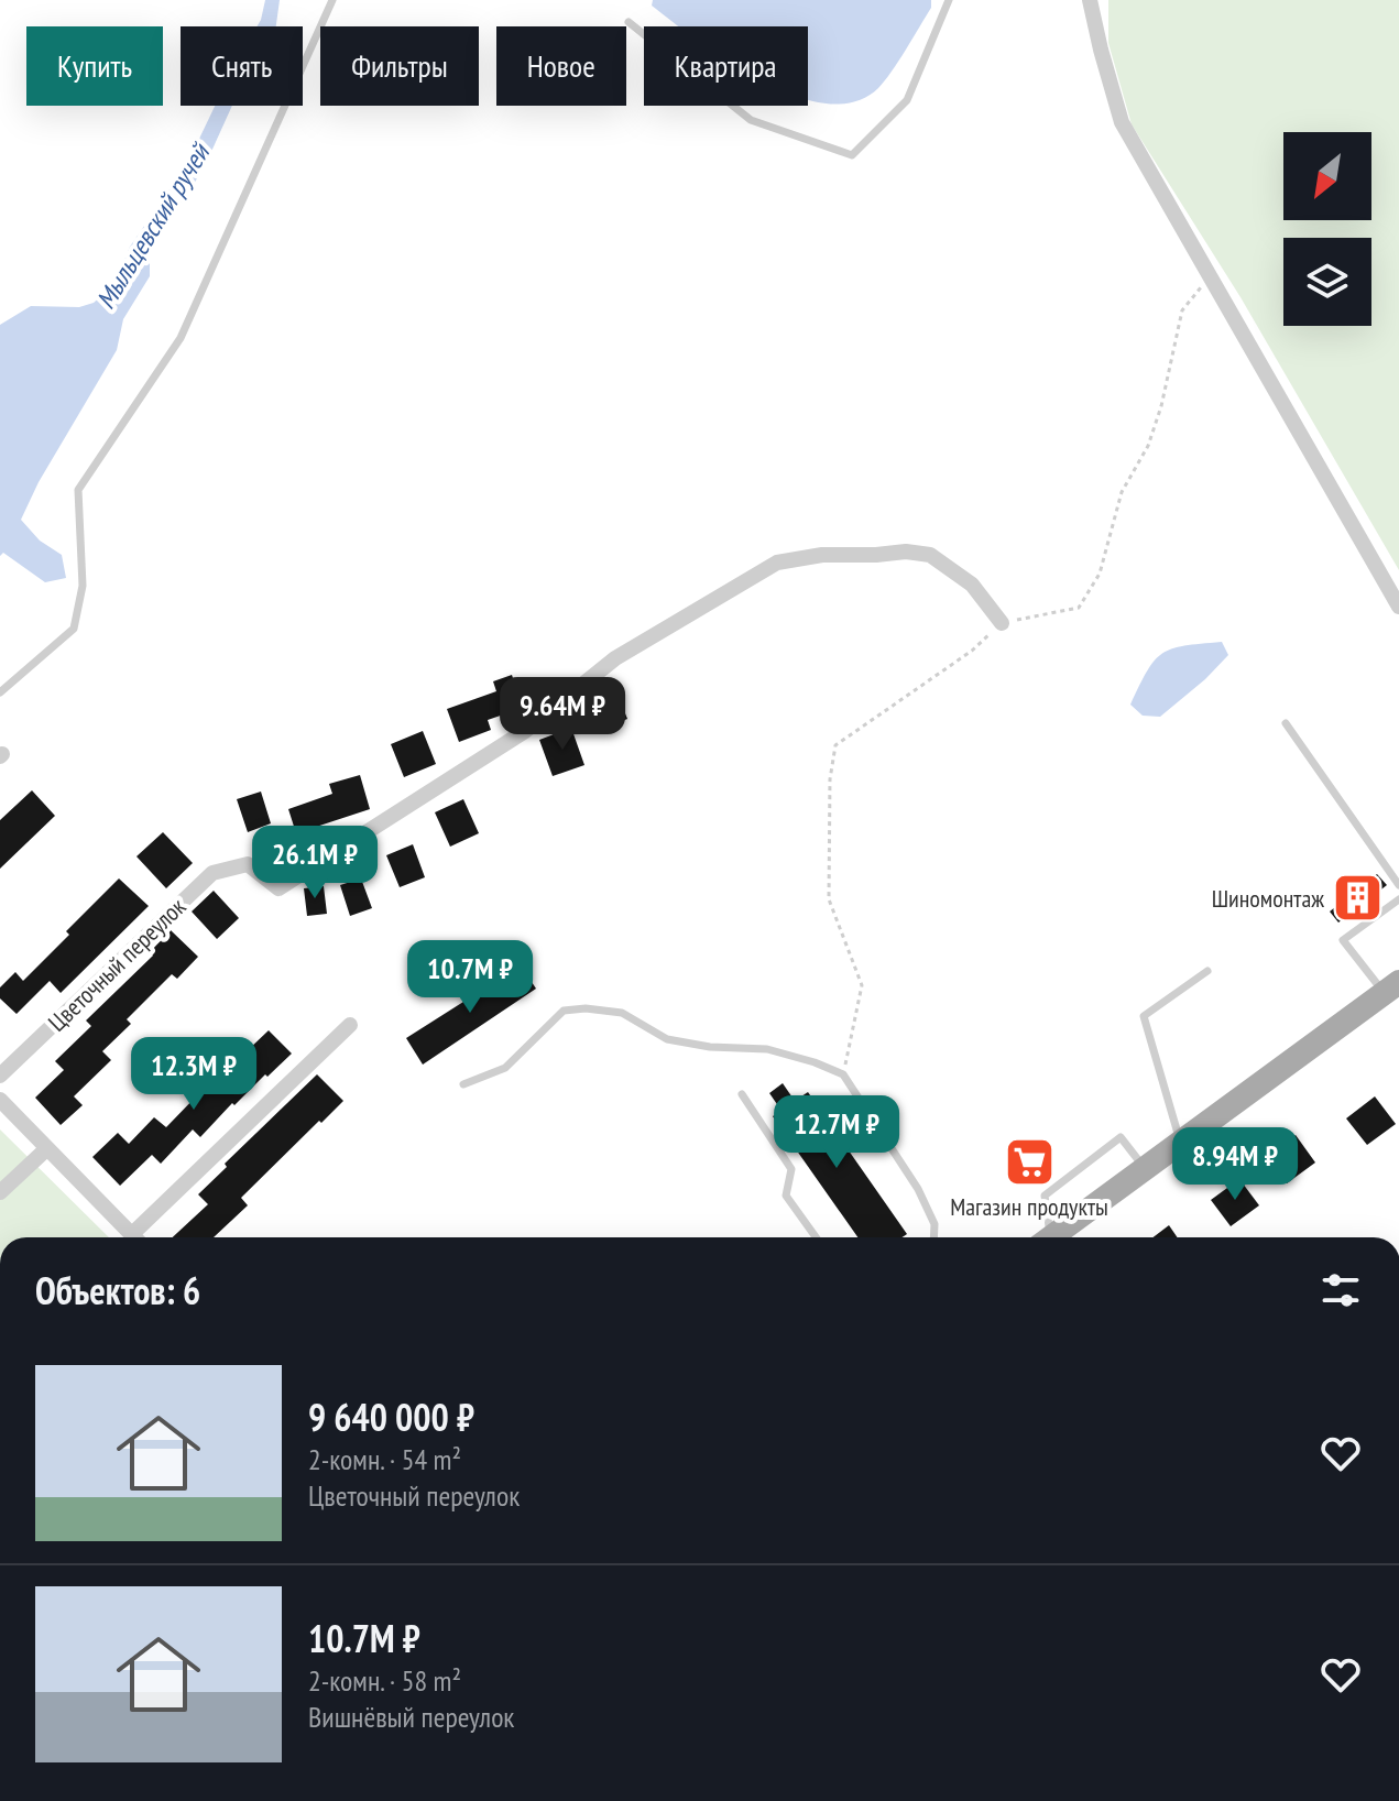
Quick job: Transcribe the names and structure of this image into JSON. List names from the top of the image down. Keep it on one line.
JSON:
{"streets":{"street":["Цветочный переулок"]},"water":["Мыльцевский ручей"],"places":{"building":["Шиномонтаж"],"supermarket":["Магазин продукты"]},"north":"bottom left","page":{"chip":["Купить","Снять","Фильтры","Новое","Квартира"],"price":["9.64M ₽","26.1M ₽","10.7M ₽","12.3M ₽","12.7M ₽","8.94M ₽"],"heading":"Объектов: 6","list":[{"name":"9 640 000 ₽","note":"2-комн. · 54 m² · Цветочный переулок"},{"name":"10.7M ₽","note":"2-комн. · 58 m² · Вишнёвый переулок"}]}}
